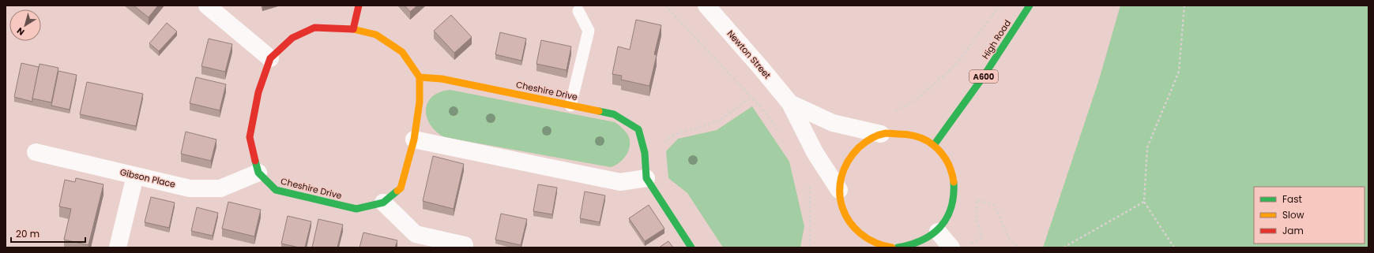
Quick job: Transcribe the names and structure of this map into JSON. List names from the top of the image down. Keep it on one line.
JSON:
{"streets":{"street":["High Road","Newton Street","A600","Cheshire Drive","Gibson Place"]},"crossings":[["Cheshire Drive","Gibson Place"]],"legend":["Fast","Slow","Jam"],"scale_bar":"20 m","north":"bottom left"}
